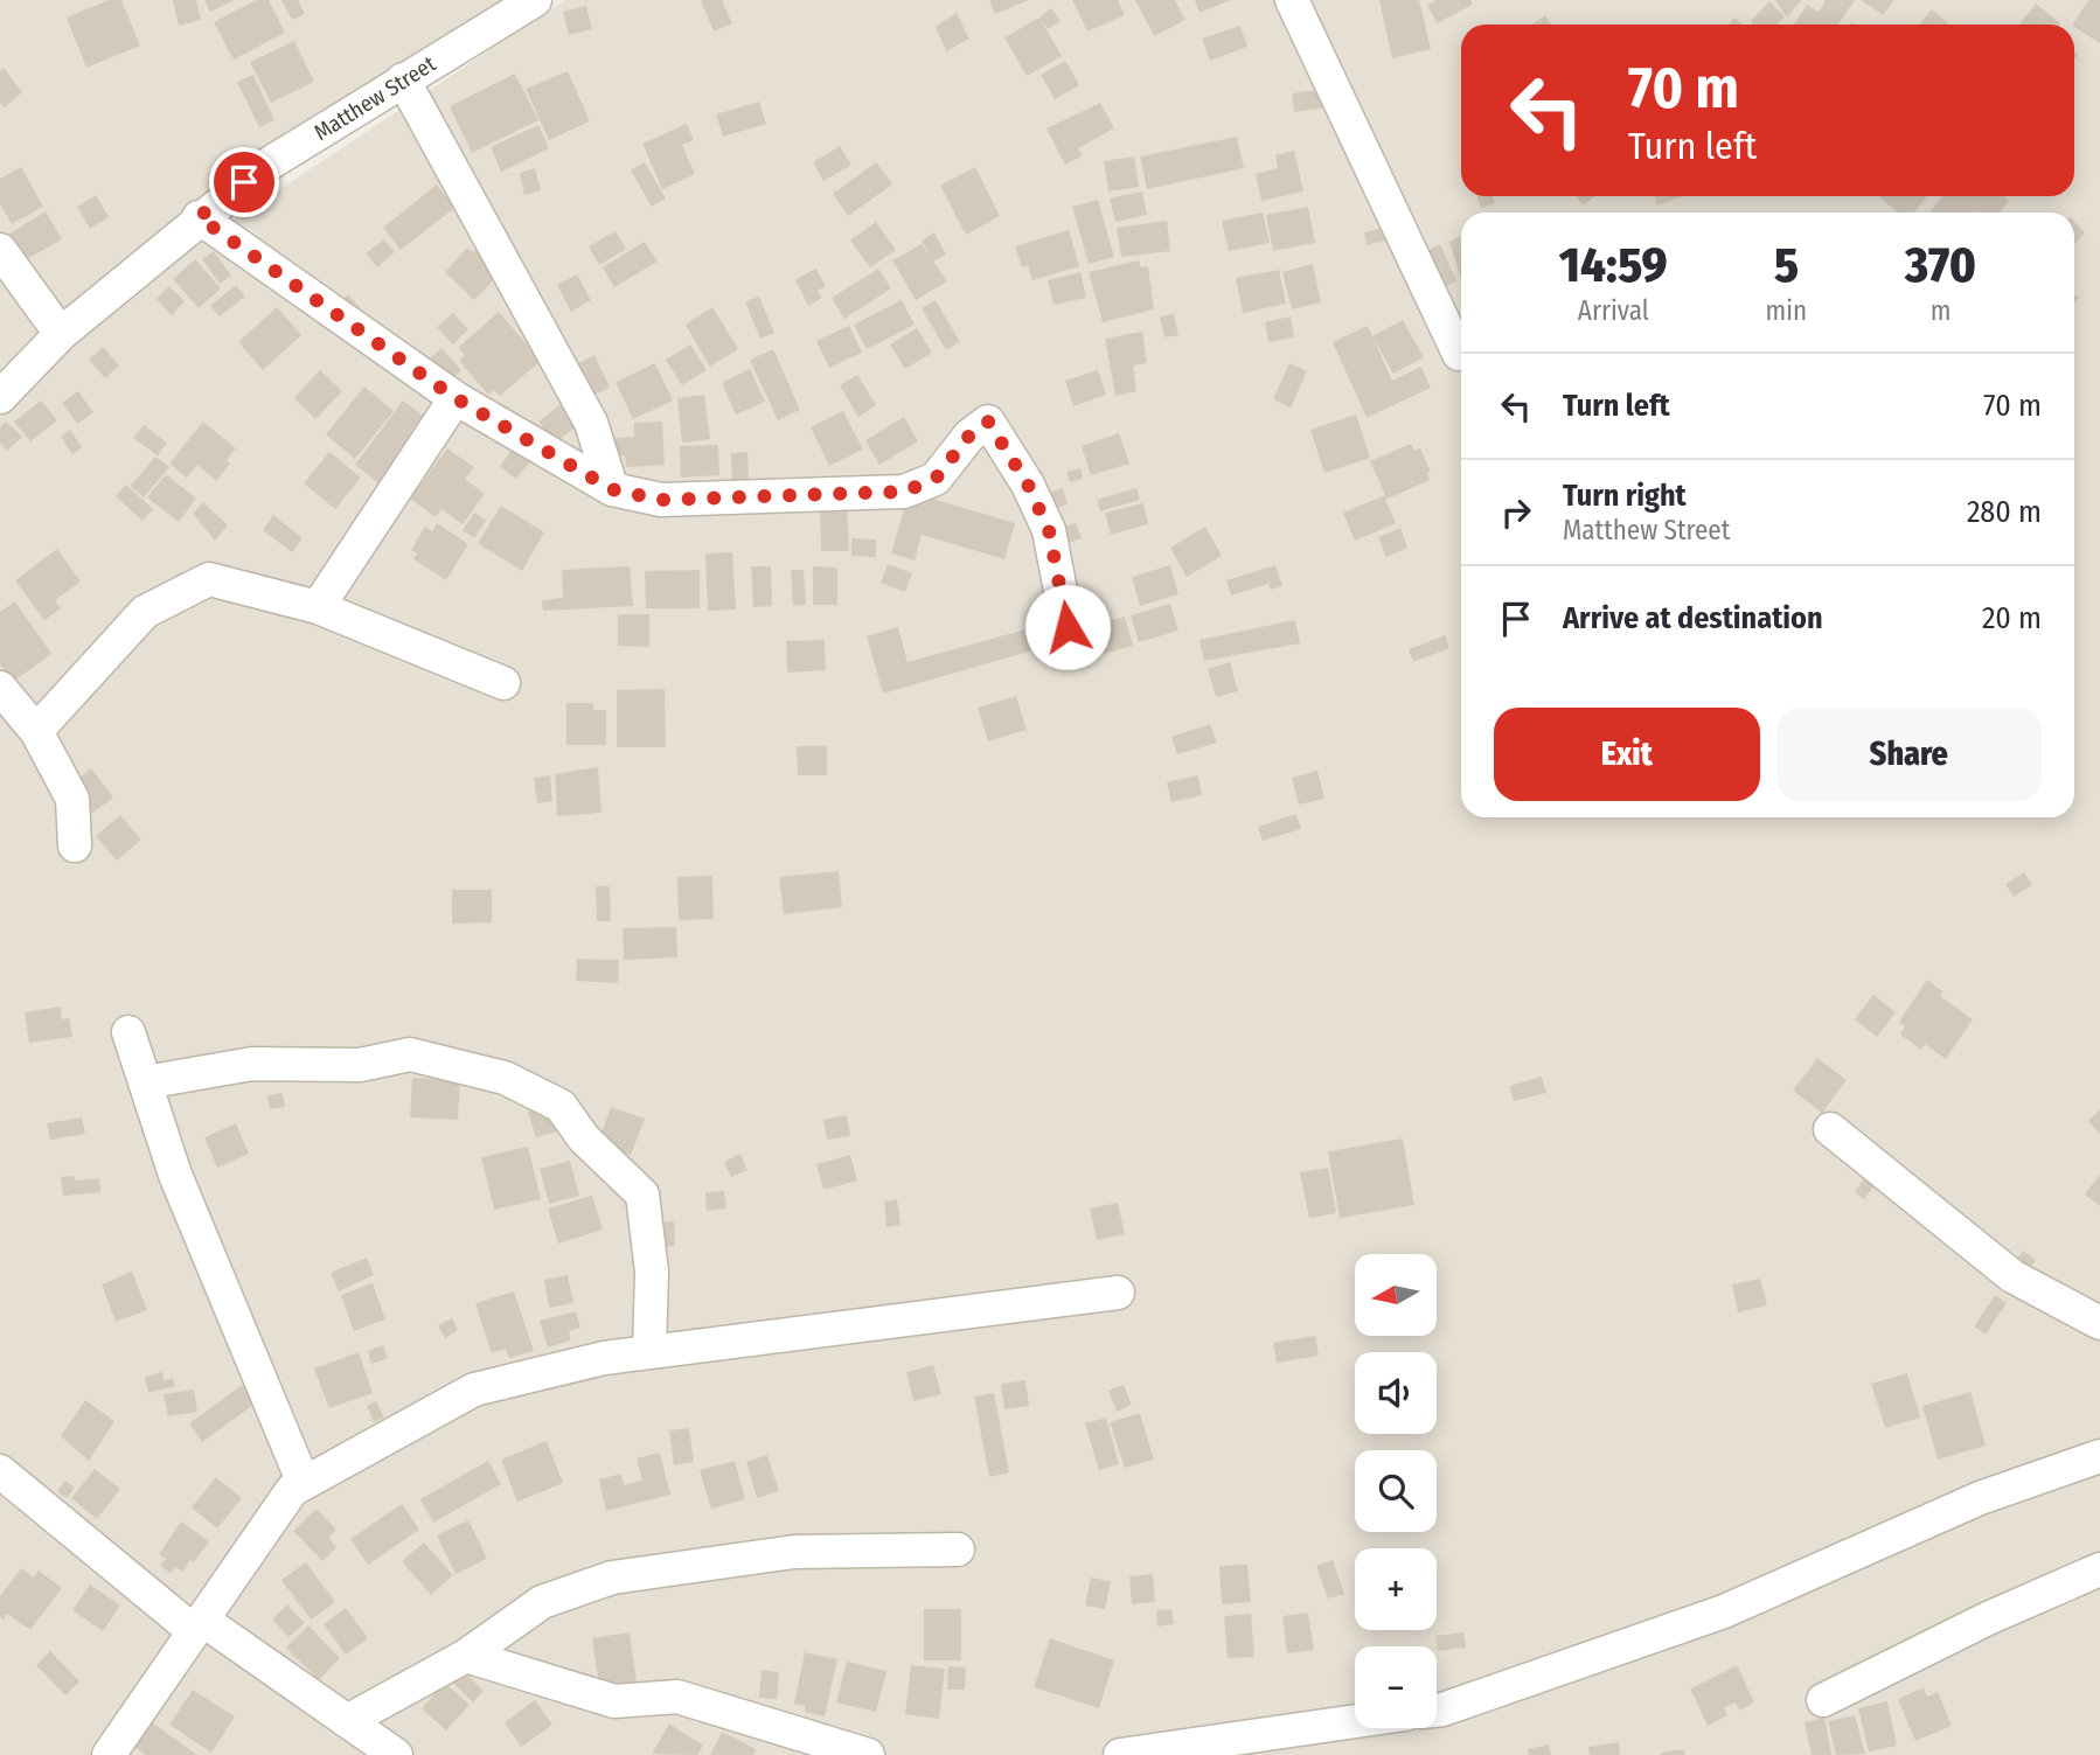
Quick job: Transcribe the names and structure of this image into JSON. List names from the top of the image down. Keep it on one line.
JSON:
{"streets":{"street":["Matthew Street"]},"north":"left","page":{"turn":["70 m","Turn left"],"eta":["14:59","Arrival","5","min","370","m"],"list":[{"name":"Turn left","value":"70 m"},{"name":"Turn right","note":"Matthew Street","value":"280 m"},{"name":"Arrive at destination","value":"20 m"}],"buttons":["Exit","Share"],"map_buttons":["+","−"]}}
